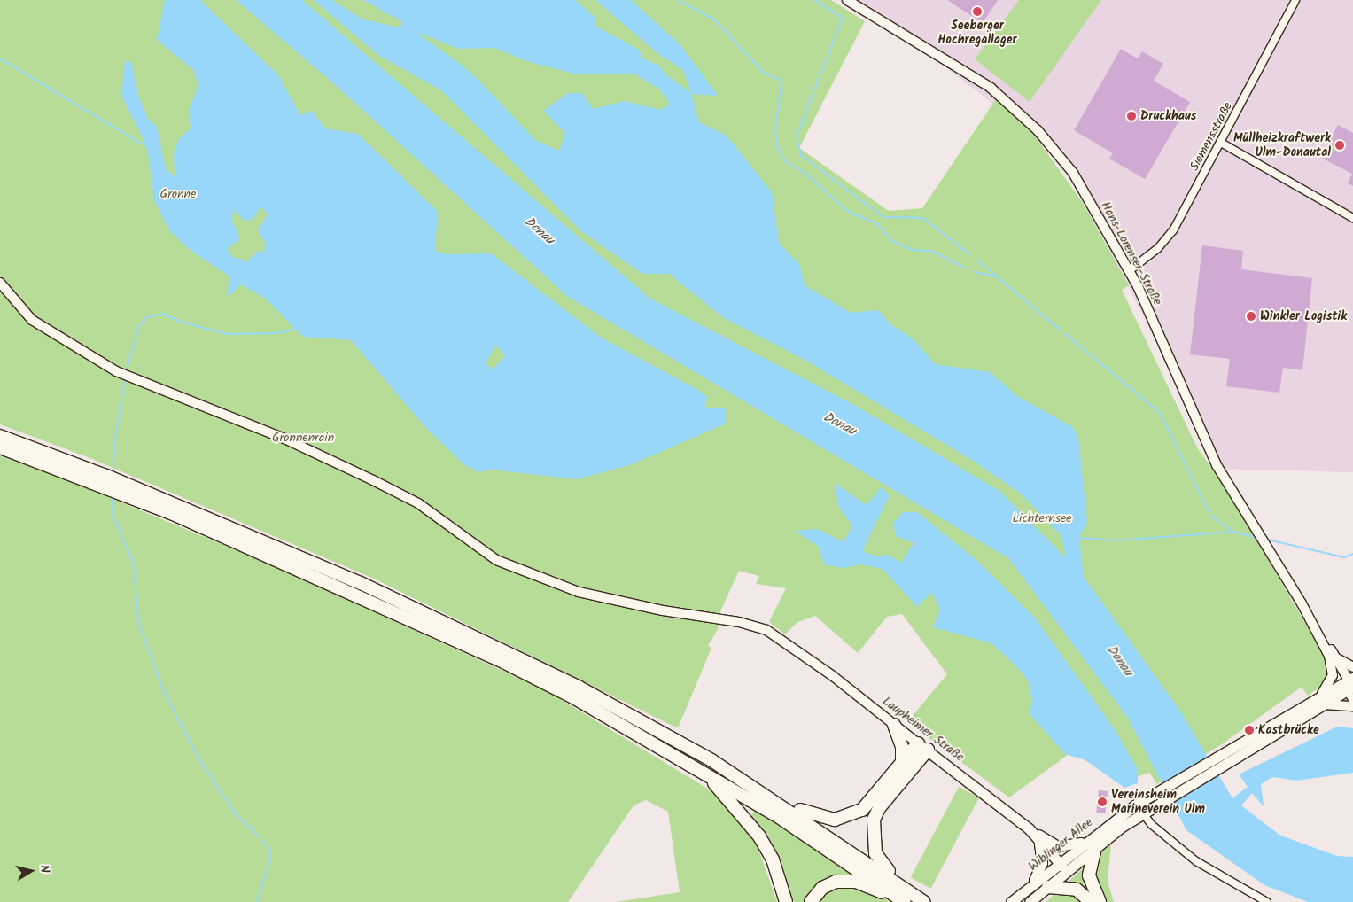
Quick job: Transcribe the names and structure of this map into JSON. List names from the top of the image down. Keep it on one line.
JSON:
{"streets":{"main road":["Laupheimer Straße","Wiblinger Allee"],"street":["Siemensstraße","Hans-Lorenser-Straße"]},"crossings":[["Siemensstraße","Hans-Lorenser-Straße"],["Laupheimer Straße","Wiblinger Allee"]],"water":["Donau"],"parks":["Gronne","Gronnenrain","Lichternsee"],"places":["Seeberger Hochregallager","Druckhaus","Müllheizkraftwerk Ulm-Donautal","Winkler Logistik","Kastbrücke","Vereinsheim Marineverein Ulm"],"north":"right"}
